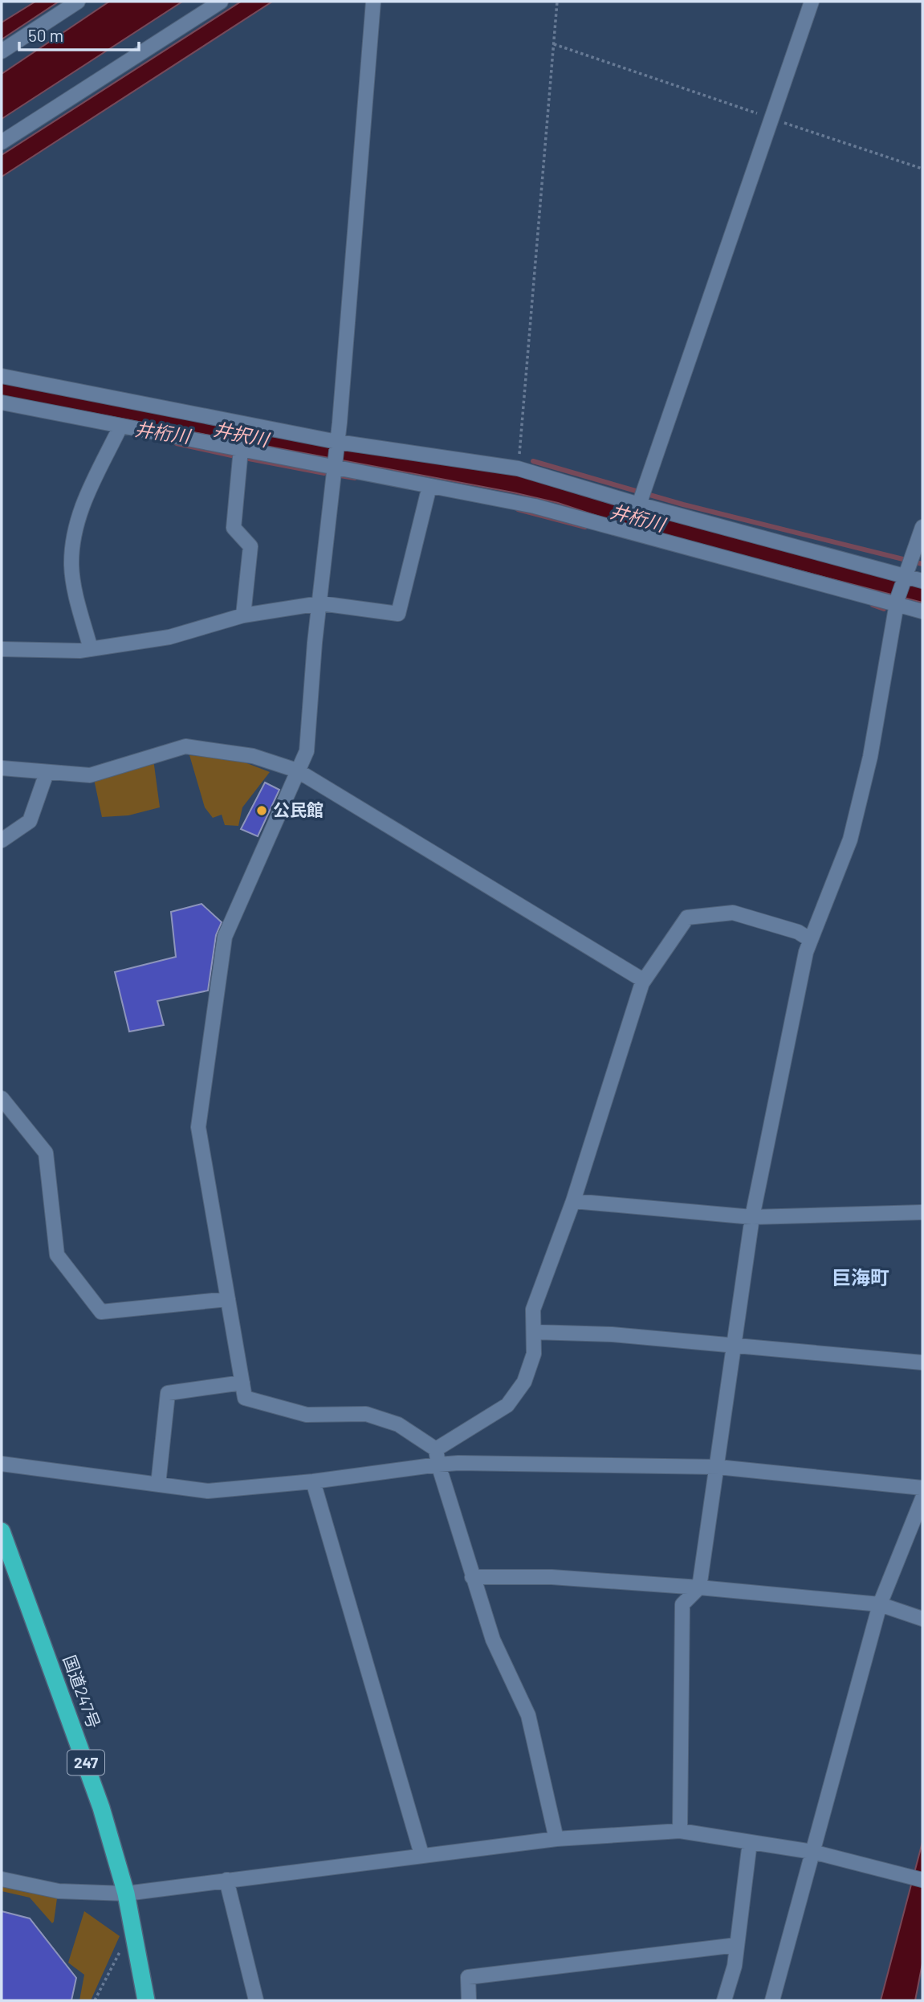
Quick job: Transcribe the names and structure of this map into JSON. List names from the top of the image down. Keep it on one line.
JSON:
{"streets":{"highway":["国道247号","247"]},"districts":["巨海町"],"water":["井桁川","井択川"],"places":["公民館"],"scale_bar":"50 m"}
